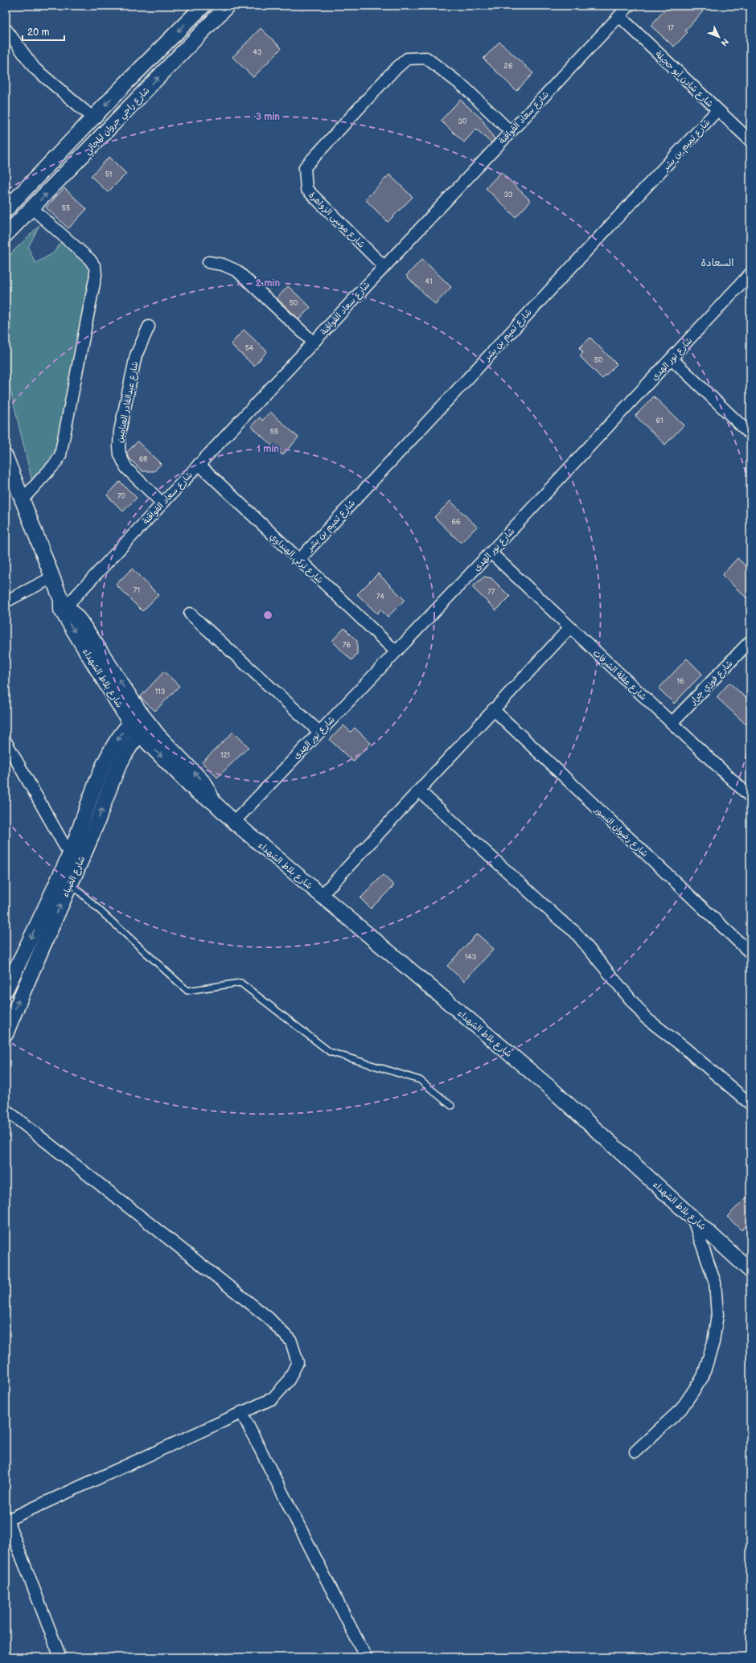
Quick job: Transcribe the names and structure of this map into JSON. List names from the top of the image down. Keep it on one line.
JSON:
{"streets":{"street":["شارع شادن أبو حجيلة","شارع سعاد القواقنة","شارع راجي جروان المجالي","شارع تميم بن بشر","شارع موسى الزواهرة","شارع نور الهدى","شارع عبدالقادر العنامين","شارع تركي الهنداوي","شارع عقلة الشرفات","شارع بلاط الشهداء","شارع فوزي جرار","شارع رضوان النسور","شارع الضياء"]},"crossings":[["شارع شادن أبو حجيلة","شارع سعاد القواقنة"],["شارع شادن أبو حجيلة","شارع تميم بن بشر"],["شارع سعاد القواقنة","شارع موسى الزواهرة"],["شارع سعاد القواقنة","شارع عبدالقادر العنامين"],["شارع سعاد القواقنة","شارع تركي الهنداوي"],["شارع سعاد القواقنة","شارع بلاط الشهداء"],["شارع تميم بن بشر","شارع تركي الهنداوي"],["شارع نور الهدى","شارع تركي الهنداوي"],["شارع نور الهدى","شارع عقلة الشرفات"],["شارع نور الهدى","شارع بلاط الشهداء"],["شارع عقلة الشرفات","شارع فوزي جرار"],["شارع بلاط الشهداء","شارع الضياء"]],"districts":["السعادة"],"house_numbers":["17","43","26","30","51","33","55","41","50","54","50","61","55","68","70","66","71","77","74","76","16","113","121","143"],"scale_bar":"20 m","north":"bottom right","rings":["3 min","2 min","1 min"]}
